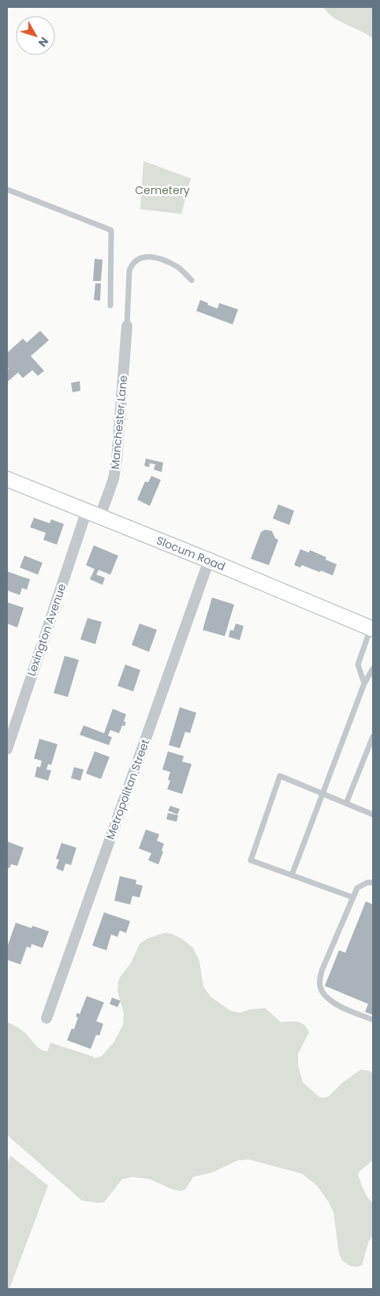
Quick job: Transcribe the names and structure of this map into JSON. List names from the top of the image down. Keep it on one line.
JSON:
{"streets":{"main road":["Slocum Road"],"street":["Manchester Lane","Lexington Avenue","Metropolitan Street"]},"crossings":[["Manchester Lane","Slocum Road"],["Manchester Lane","Lexington Avenue"],["Slocum Road","Lexington Avenue"],["Slocum Road","Metropolitan Street"]],"parks":["Cemetery"],"north":"bottom right"}
